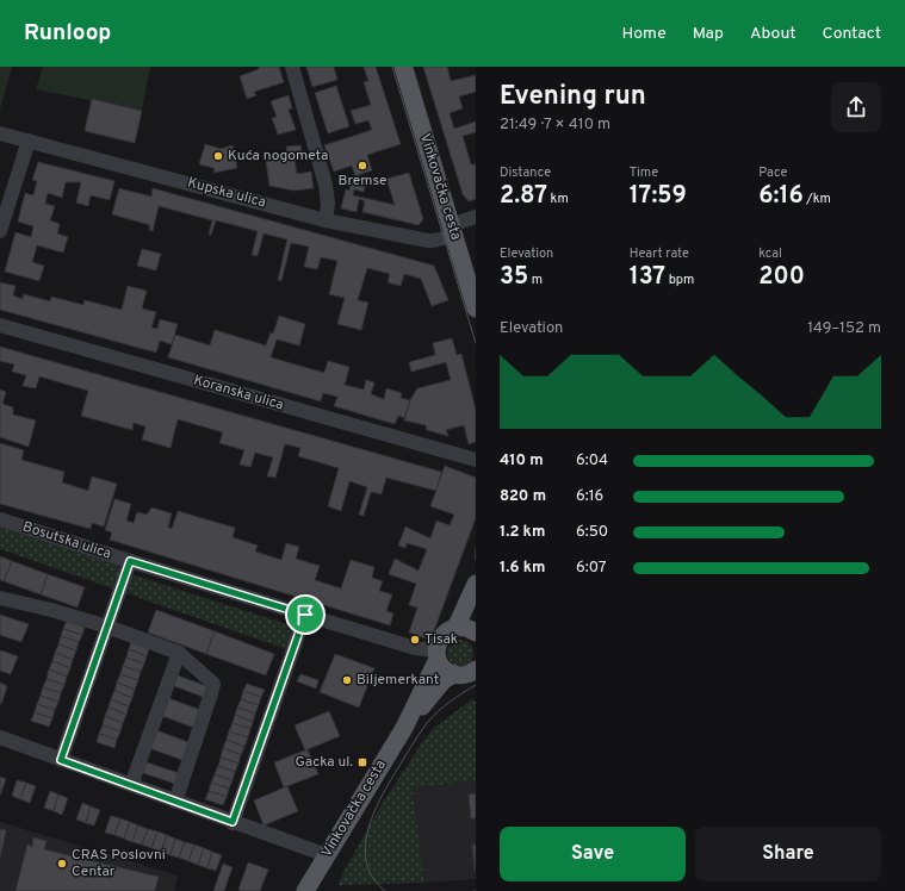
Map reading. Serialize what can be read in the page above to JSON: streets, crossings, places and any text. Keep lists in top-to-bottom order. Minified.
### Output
{"streets":{"main road":["Vinkovačka cesta"],"street":["Kupska ulica","Koranska ulica","Bosutska ulica"]},"crossings":[["Vinkovačka cesta","Kupska ulica"],["Vinkovačka cesta","Bosutska ulica"]],"places":{"other":["Kuća nogometa","Bremse","Tisak","Biljemerkant","CRAS Poslovni Centar"],"transit":["Gacka ul."]},"page":{"header":"Runloop","nav":["Home","Map","About","Contact"],"heading":["Evening run","21:49 · 7 × 410 m"],"stats":[["Distance","2.87 km"],["Time","17:59"],["Pace","6:16 /km"],["Elevation","35 m"],["Heart rate","137 bpm"],["kcal","200"]],"chart":["Elevation","149–152 m"],"list":[{"name":"410 m","note":"6:04"},{"name":"820 m","note":"6:16"},{"name":"1.2 km","note":"6:50"},{"name":"1.6 km","note":"6:07"}],"buttons":["Save","Share"]}}
